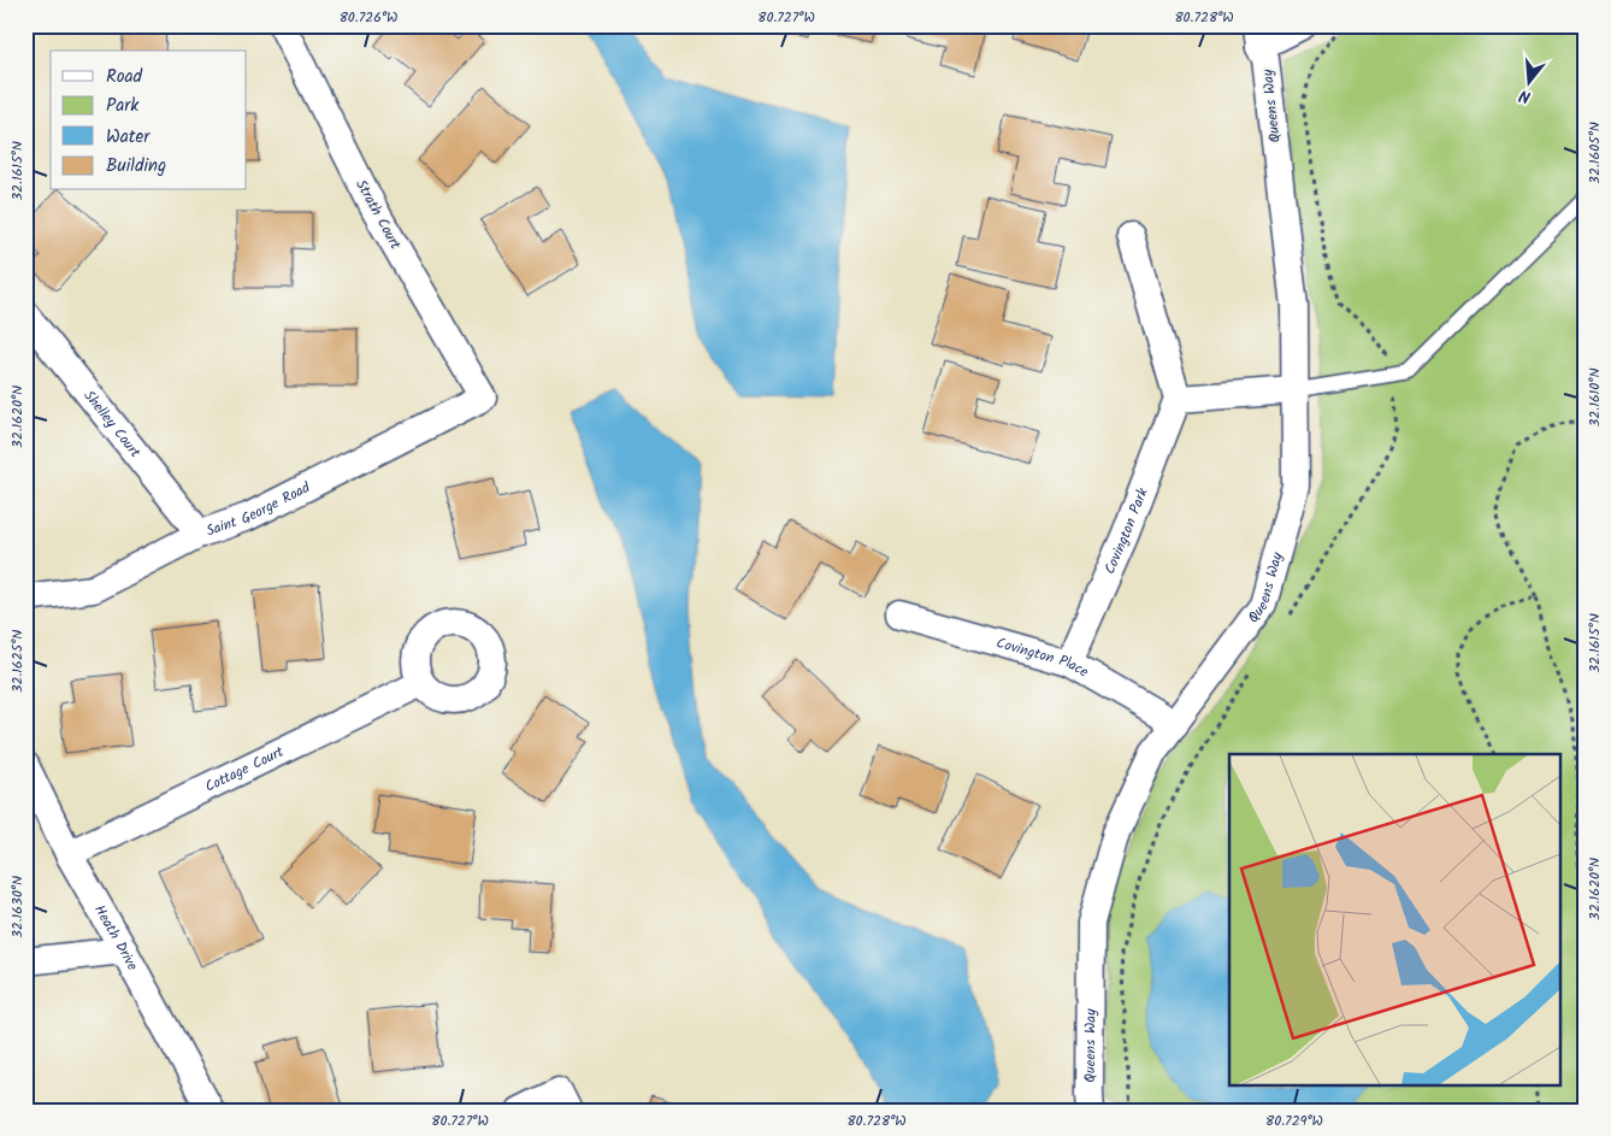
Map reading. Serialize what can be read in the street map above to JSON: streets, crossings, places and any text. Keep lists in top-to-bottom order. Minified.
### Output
{"streets":{"street":["Queens Way","Strath Court","Shelley Court","Saint George Road","Covington Park","Covington Place","Cottage Court","Heath Drive"]},"crossings":[["Queens Way","Covington Place"],["Strath Court","Saint George Road"],["Shelley Court","Saint George Road"],["Covington Park","Covington Place"],["Cottage Court","Heath Drive"]],"legend":["Road","Park","Water","Building"],"north":"bottom","coordinates":["80.726°W","80.727°W","80.728°W","32.1605°N","32.1615°N","32.1610°N","32.1620°N","32.1625°N","32.1630°N","80.729°W"]}
